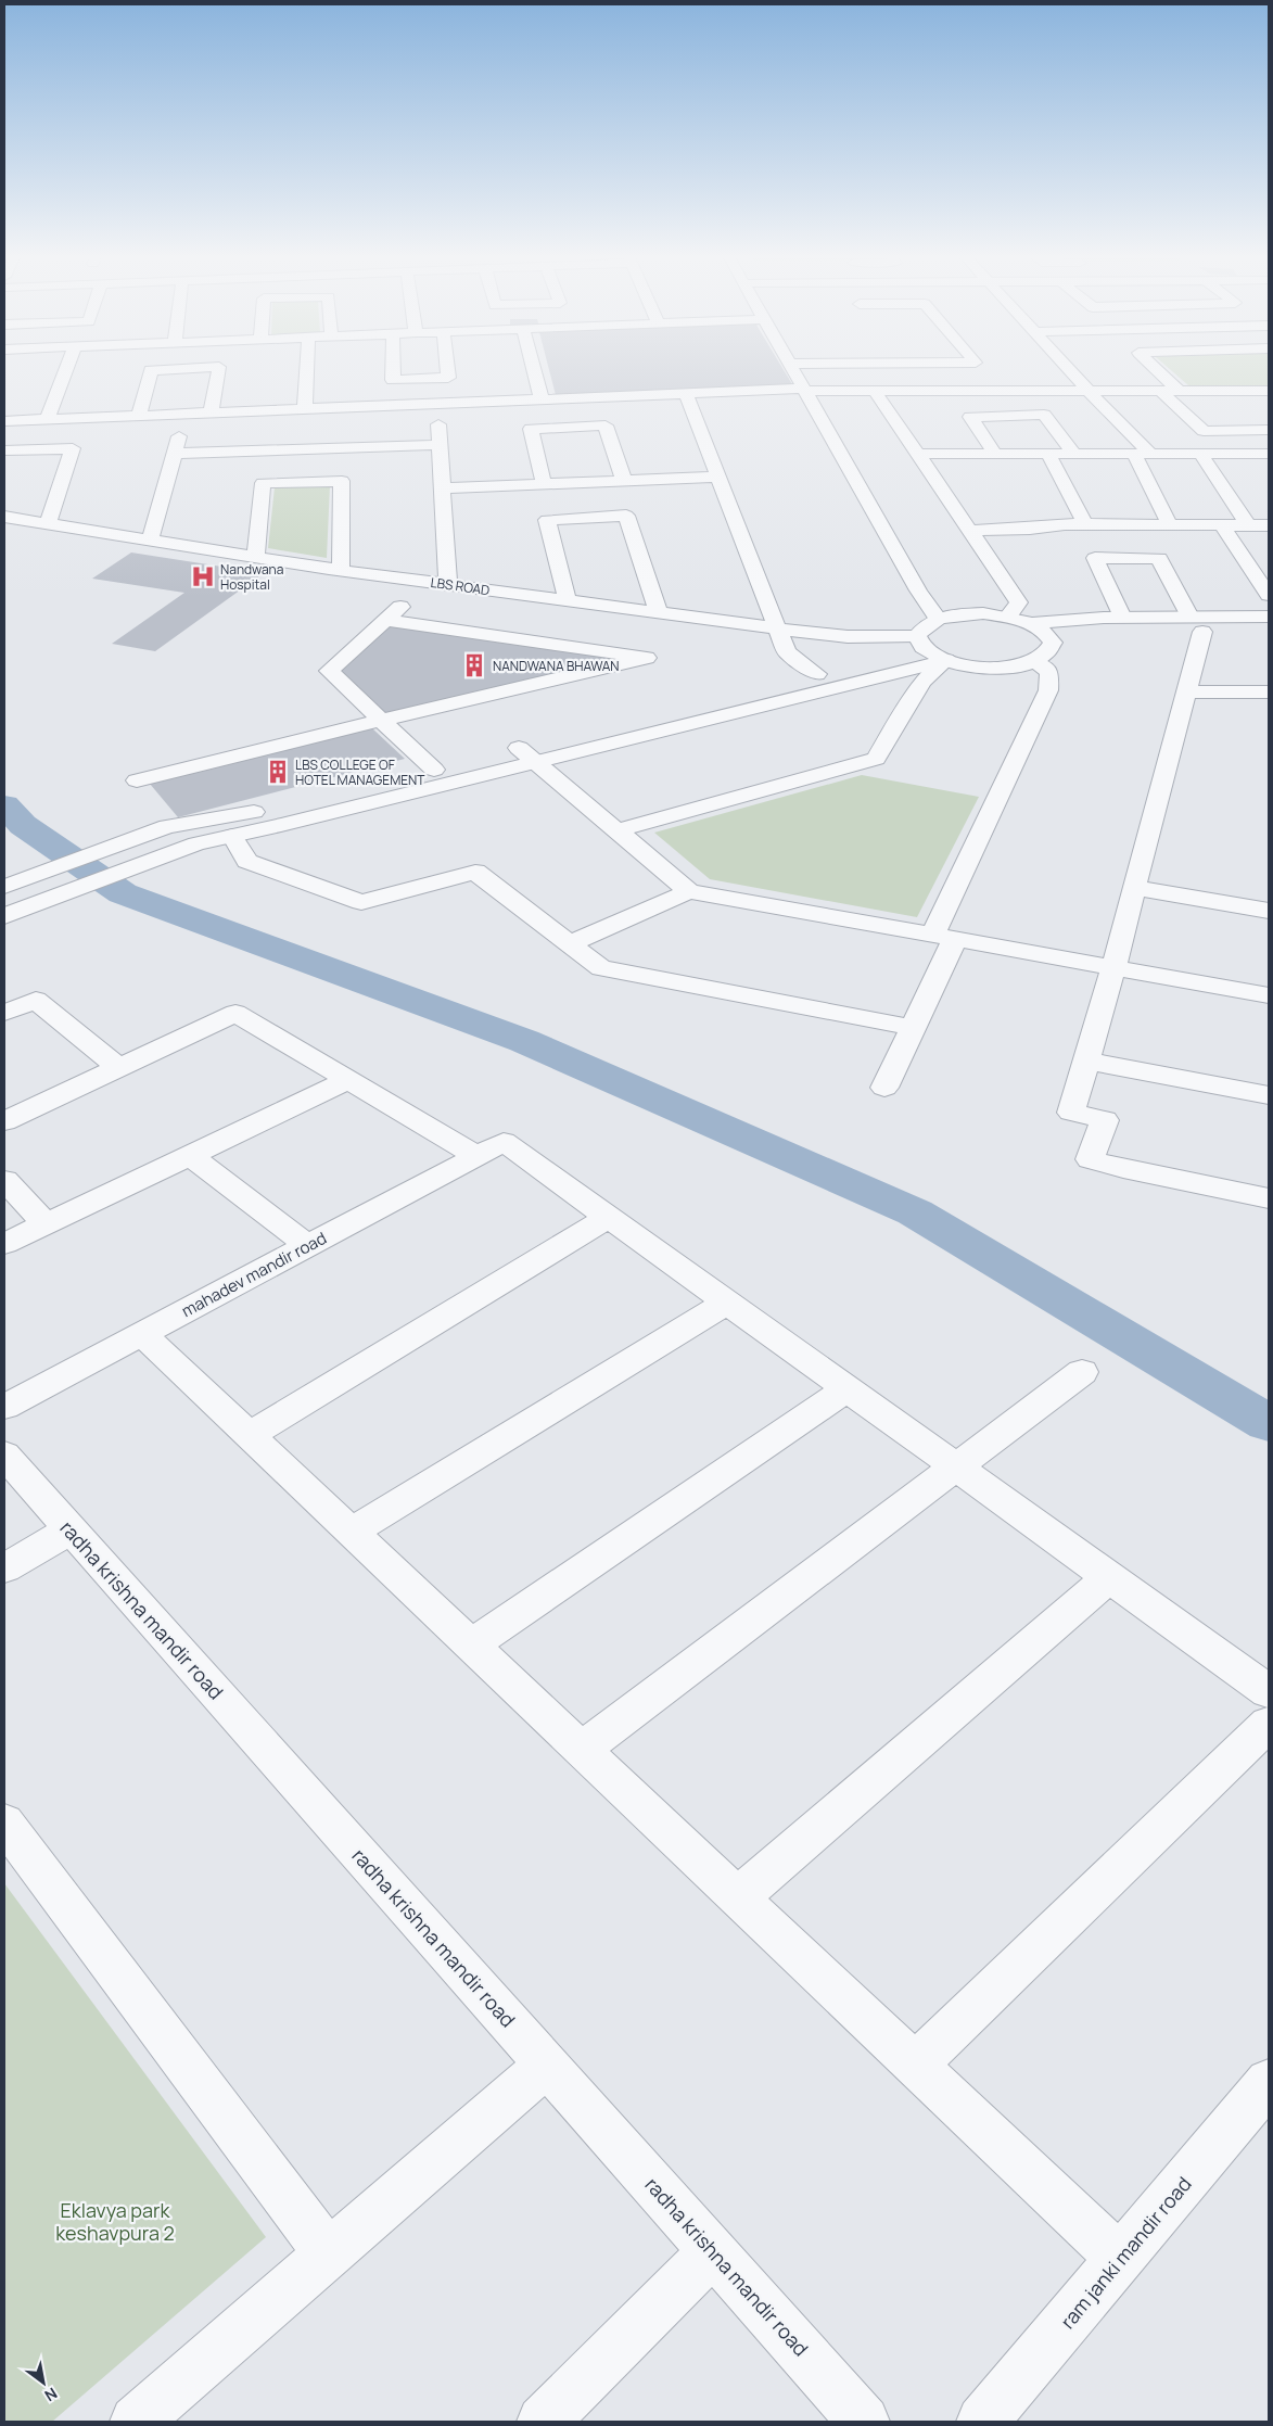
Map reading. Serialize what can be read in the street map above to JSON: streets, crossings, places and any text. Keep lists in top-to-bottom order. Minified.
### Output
{"streets":{"street":["LBS ROAD","mahadev mandir road","radha krishna mandir road","ram janki mandir road"]},"parks":["Eklavya park keshavpura 2"],"places":{"hospital":["Nandwana Hospital"],"building":["NANDWANA BHAWAN","LBS COLLEGE OF HOTEL MANAGEMENT"]},"north":"bottom right"}
